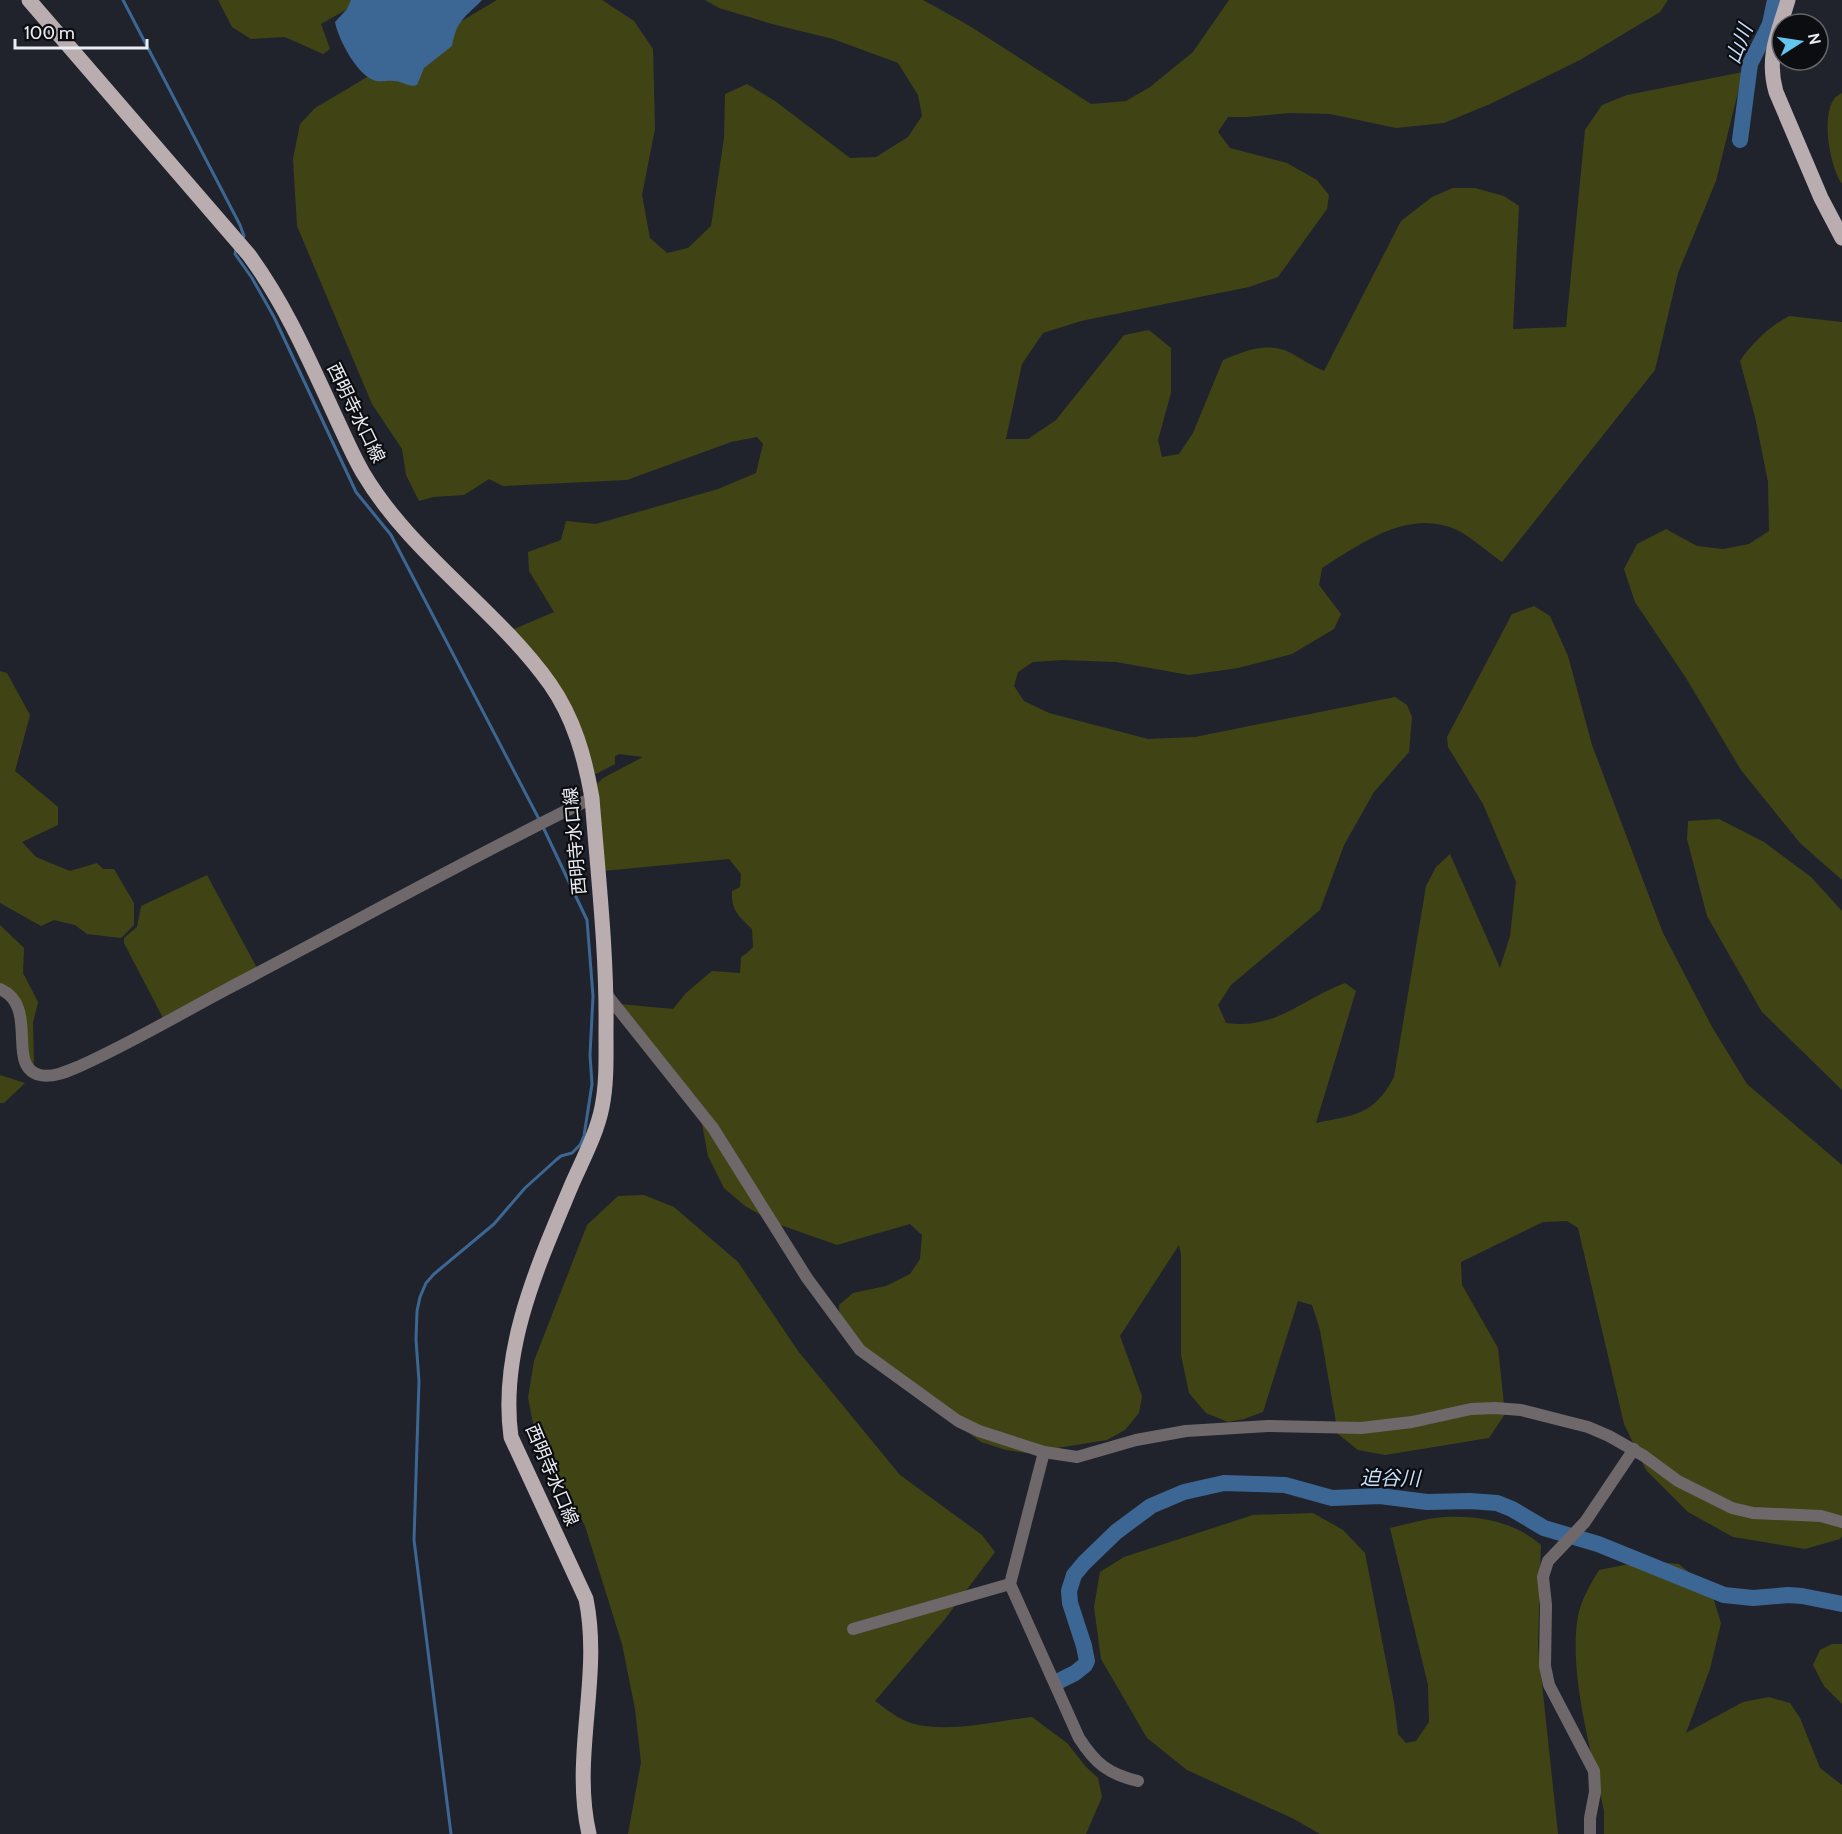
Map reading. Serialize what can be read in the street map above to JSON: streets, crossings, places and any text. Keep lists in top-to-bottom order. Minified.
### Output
{"streets":{"main road":["西明寺水口線"]},"water":["山川","迫谷川"],"scale_bar":"100 m","north":"right"}
